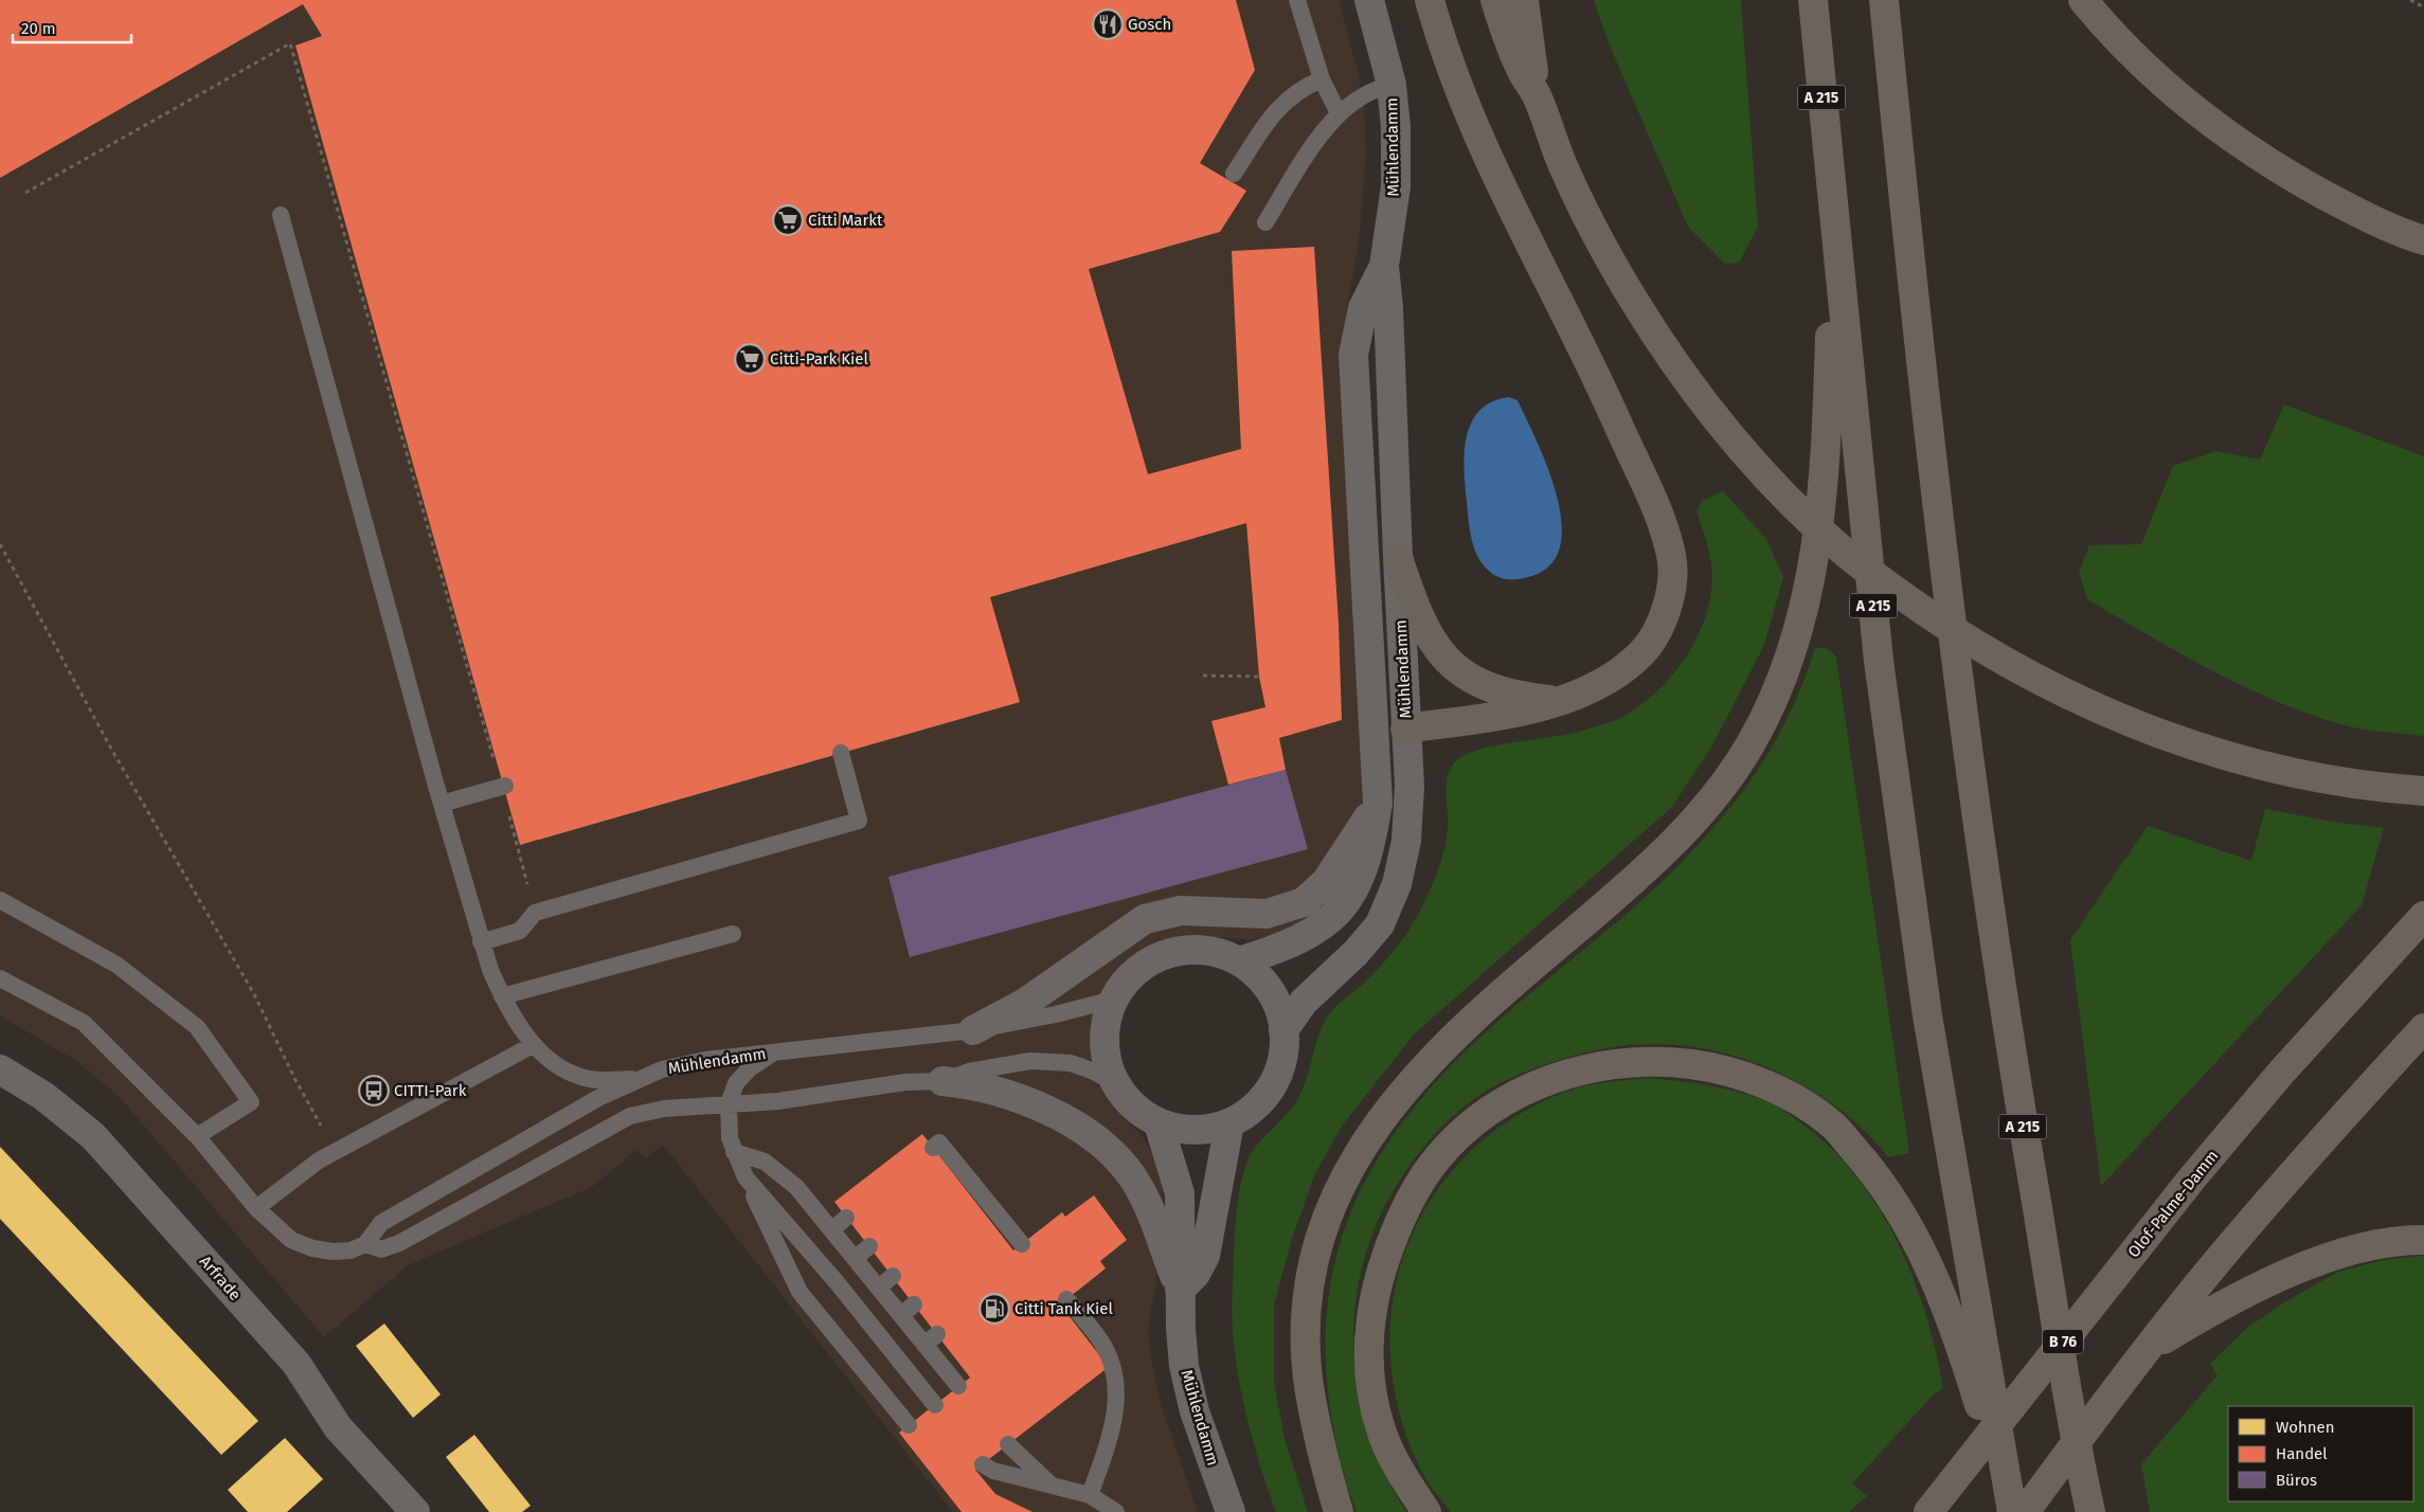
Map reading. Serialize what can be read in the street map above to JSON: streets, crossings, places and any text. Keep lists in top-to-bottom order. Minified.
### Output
{"streets":{"highway":["A 215","Olof-Palme-Damm","B 76"],"street":["Mühlendamm","Arfrade"]},"places":{"restaurant":["Gosch"],"supermarket":["Citti Markt","Citti-Park Kiel"],"bus stop":["CITTI-Park"],"fuel station":["Citti Tank Kiel"]},"legend":["Wohnen","Handel","Büros"],"scale_bar":"20 m"}
